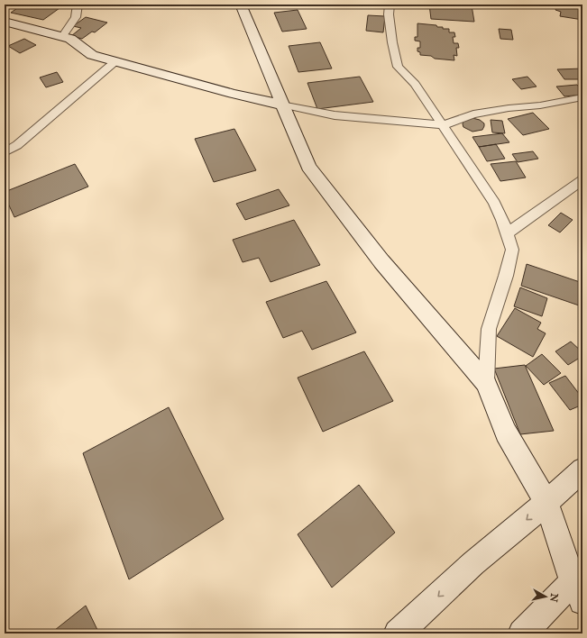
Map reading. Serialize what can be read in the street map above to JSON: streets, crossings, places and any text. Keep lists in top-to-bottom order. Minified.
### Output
{"north":"right"}
